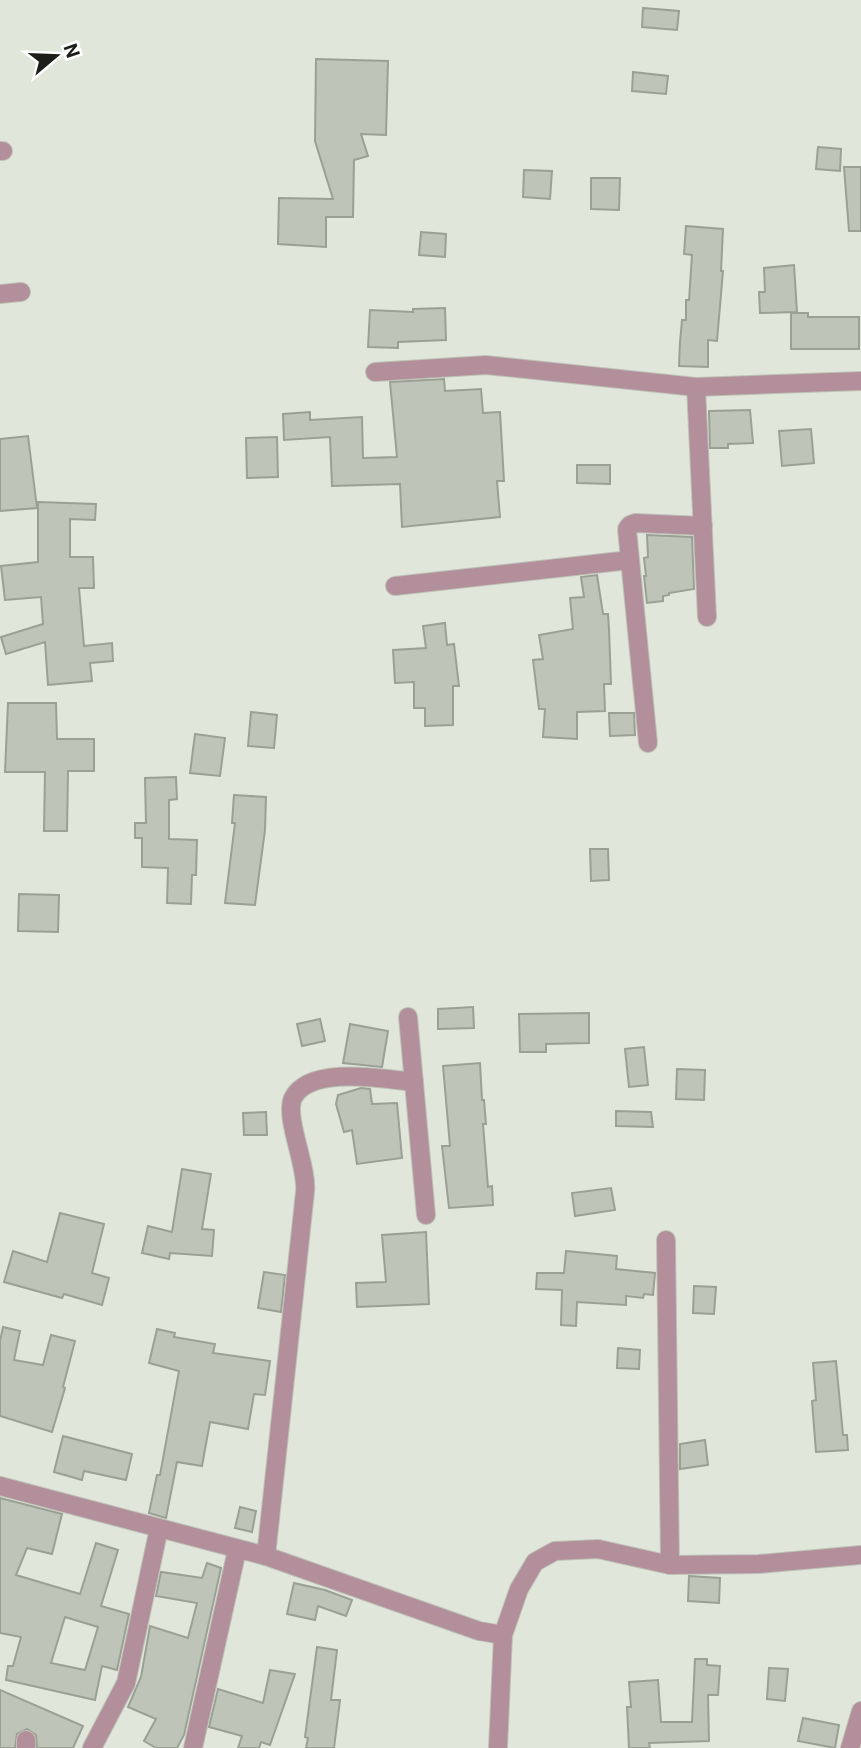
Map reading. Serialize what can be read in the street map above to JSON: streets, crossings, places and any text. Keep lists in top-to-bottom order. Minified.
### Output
{"north":"right"}
